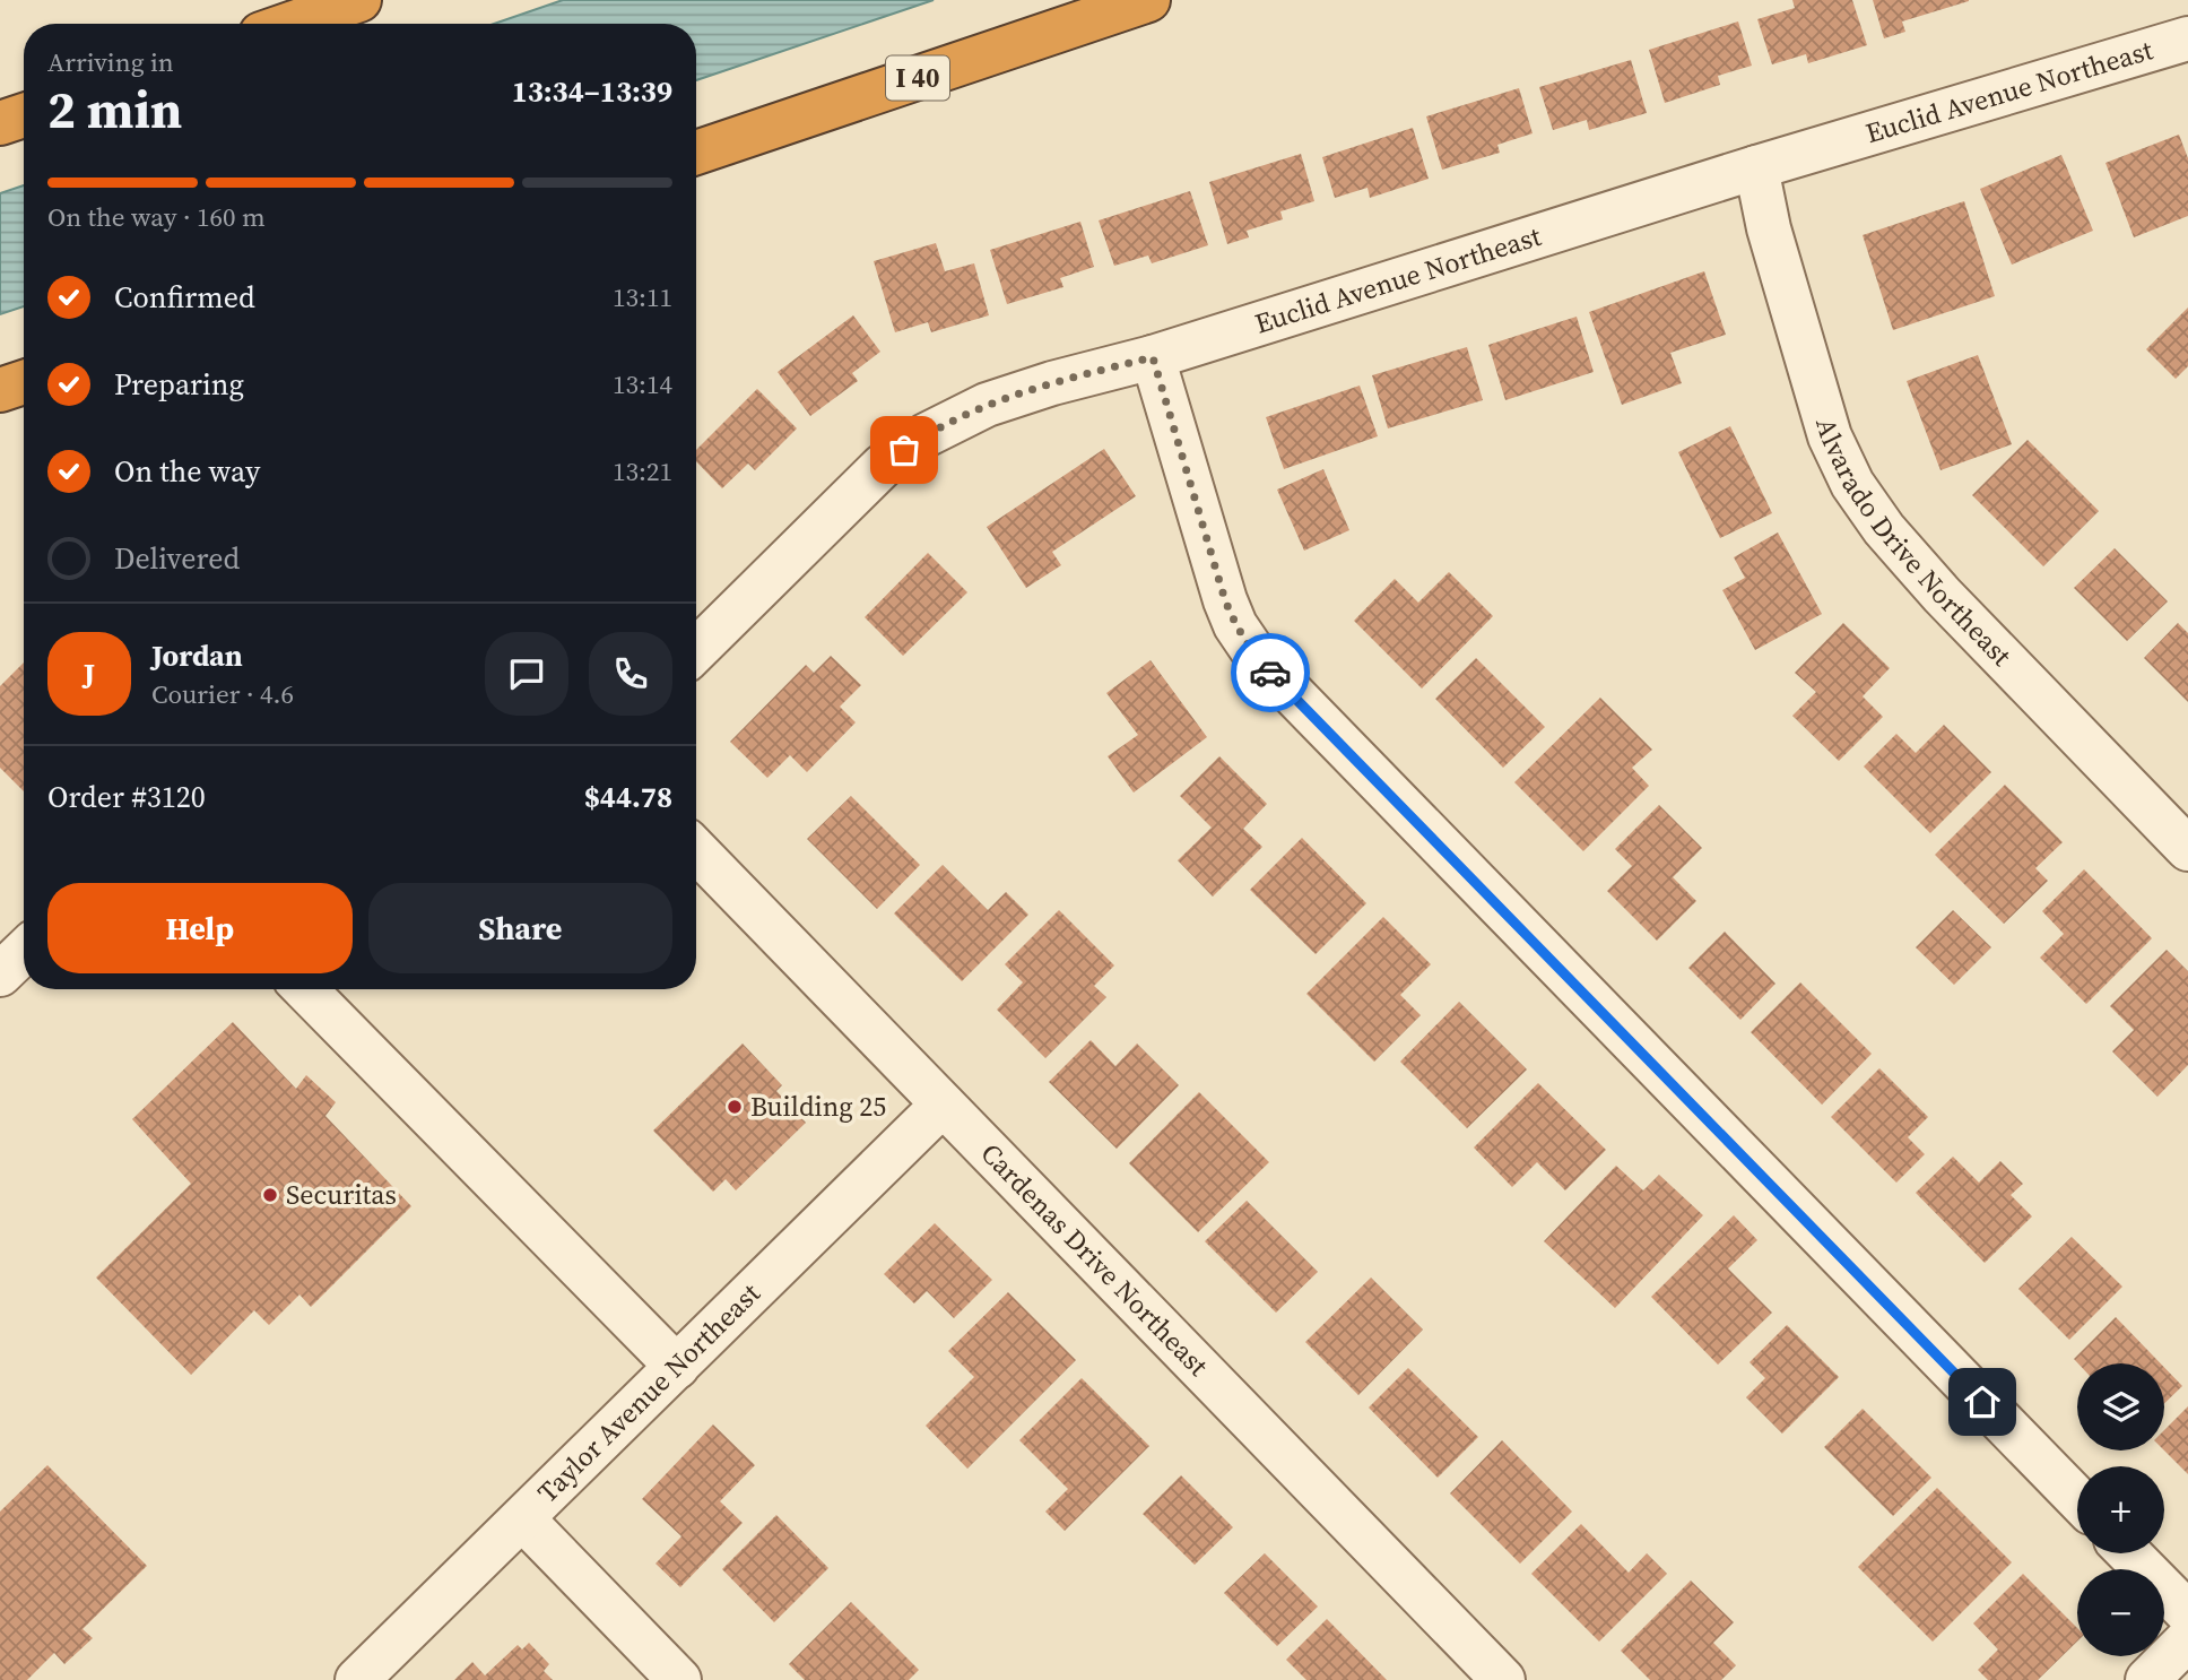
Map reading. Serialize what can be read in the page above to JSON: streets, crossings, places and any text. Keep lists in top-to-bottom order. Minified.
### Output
{"streets":{"highway":["I 40"],"street":["Euclid Avenue Northeast","Alvarado Drive Northeast","Cardenas Drive Northeast","Taylor Avenue Northeast"]},"crossings":[["Euclid Avenue Northeast","Alvarado Drive Northeast"],["Cardenas Drive Northeast","Taylor Avenue Northeast"]],"places":["Building 25","Securitas"],"page":{"heading":["2 min","Arriving in","13:34–13:39"],"panel":["Jordan","Courier · 4.6","Order #3120","$44.78"],"bar":"On the way · 160 m","list":[["Confirmed","13:11"],["Preparing","13:14"],["On the way","13:21"],"Delivered"],"round":"J","buttons":["Help","Share"],"map_buttons":["+","−"]}}
